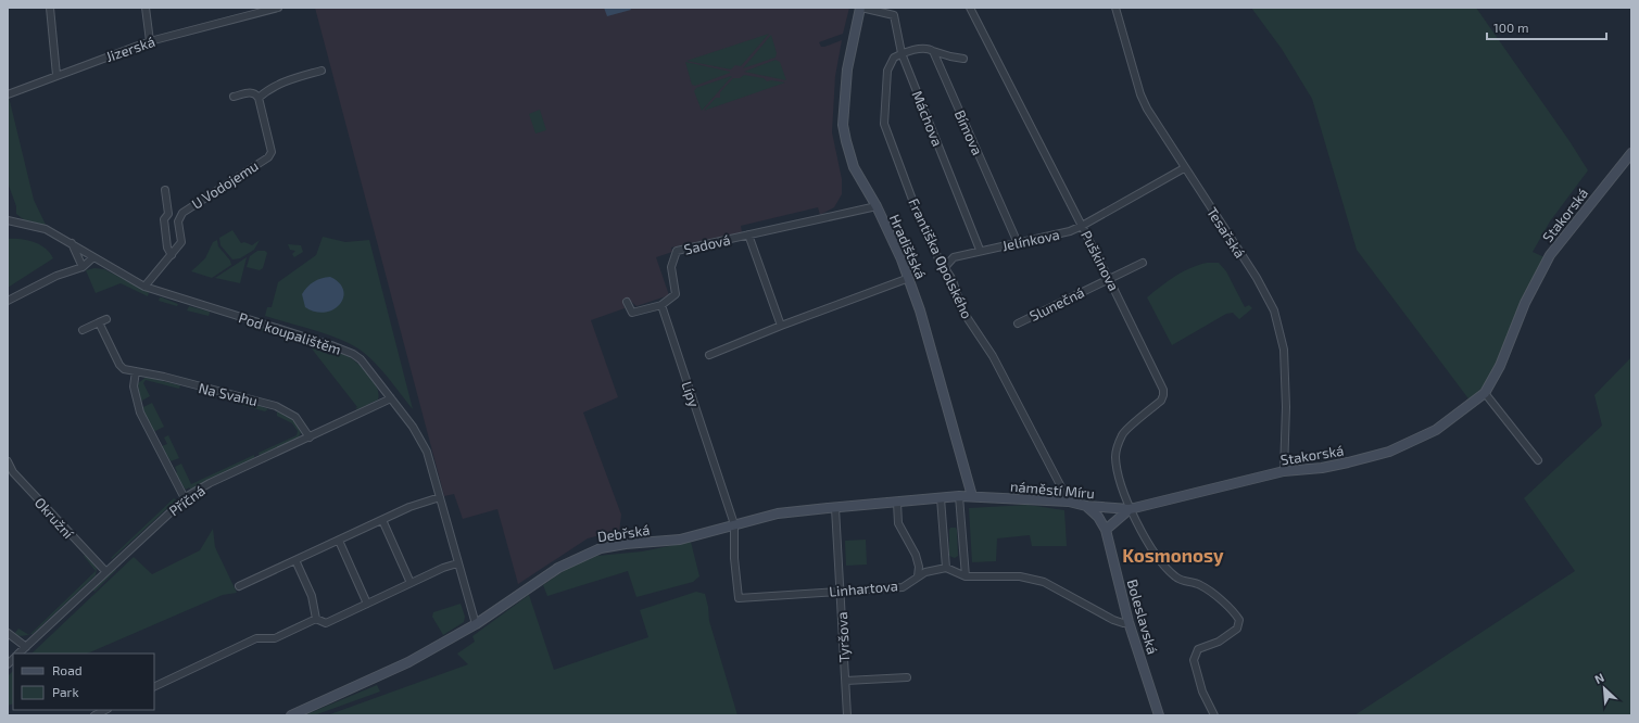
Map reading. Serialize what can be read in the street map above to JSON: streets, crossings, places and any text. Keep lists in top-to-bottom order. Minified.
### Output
{"streets":{"main road":["Stakorská","Hradišťská","náměstí Míru","Debřská","Boleslavská"],"street":["Jizerská","Máchova","Bímova","U Vodojemu","Tesařská","Jelínkova","Sadová","Františka Opolského","Puškinova","Slunečná","Pod koupalištěm","Na Svahu","Lípy","Příčná","Okružní","Linhartova","Tyršova"]},"crossings":[["Máchova","Jelínkova"],["Máchova","Hradišťská"],["Máchova","Františka Opolského"],["Bímova","Jelínkova"],["U Vodojemu","Pod koupalištěm"],["Stakorská","Tesařská"],["Stakorská","Puškinova"],["Stakorská","náměstí Míru"],["Tesařská","Jelínkova"],["Jelínkova","Františka Opolského"],["Jelínkova","Puškinova"],["Sadová","Hradišťská"],["Sadová","Lípy"],["Hradišťská","náměstí Míru"],["Hradišťská","Debřská"],["Františka Opolského","náměstí Míru"],["Puškinova","Slunečná"],["Puškinova","náměstí Míru"],["Pod koupalištěm","Příčná"],["Pod koupalištěm","Debřská"],["Na Svahu","Příčná"],["Lípy","Debřská"],["Lípy","Linhartova"],["náměstí Míru","Debřská"],["náměstí Míru","Boleslavská"],["Příčná","Okružní"],["Debřská","Tyršova"],["Linhartova","Tyršova"]],"districts":["Kosmonosy"],"legend":["Road","Park"],"scale_bar":"100 m","north":"top left"}
